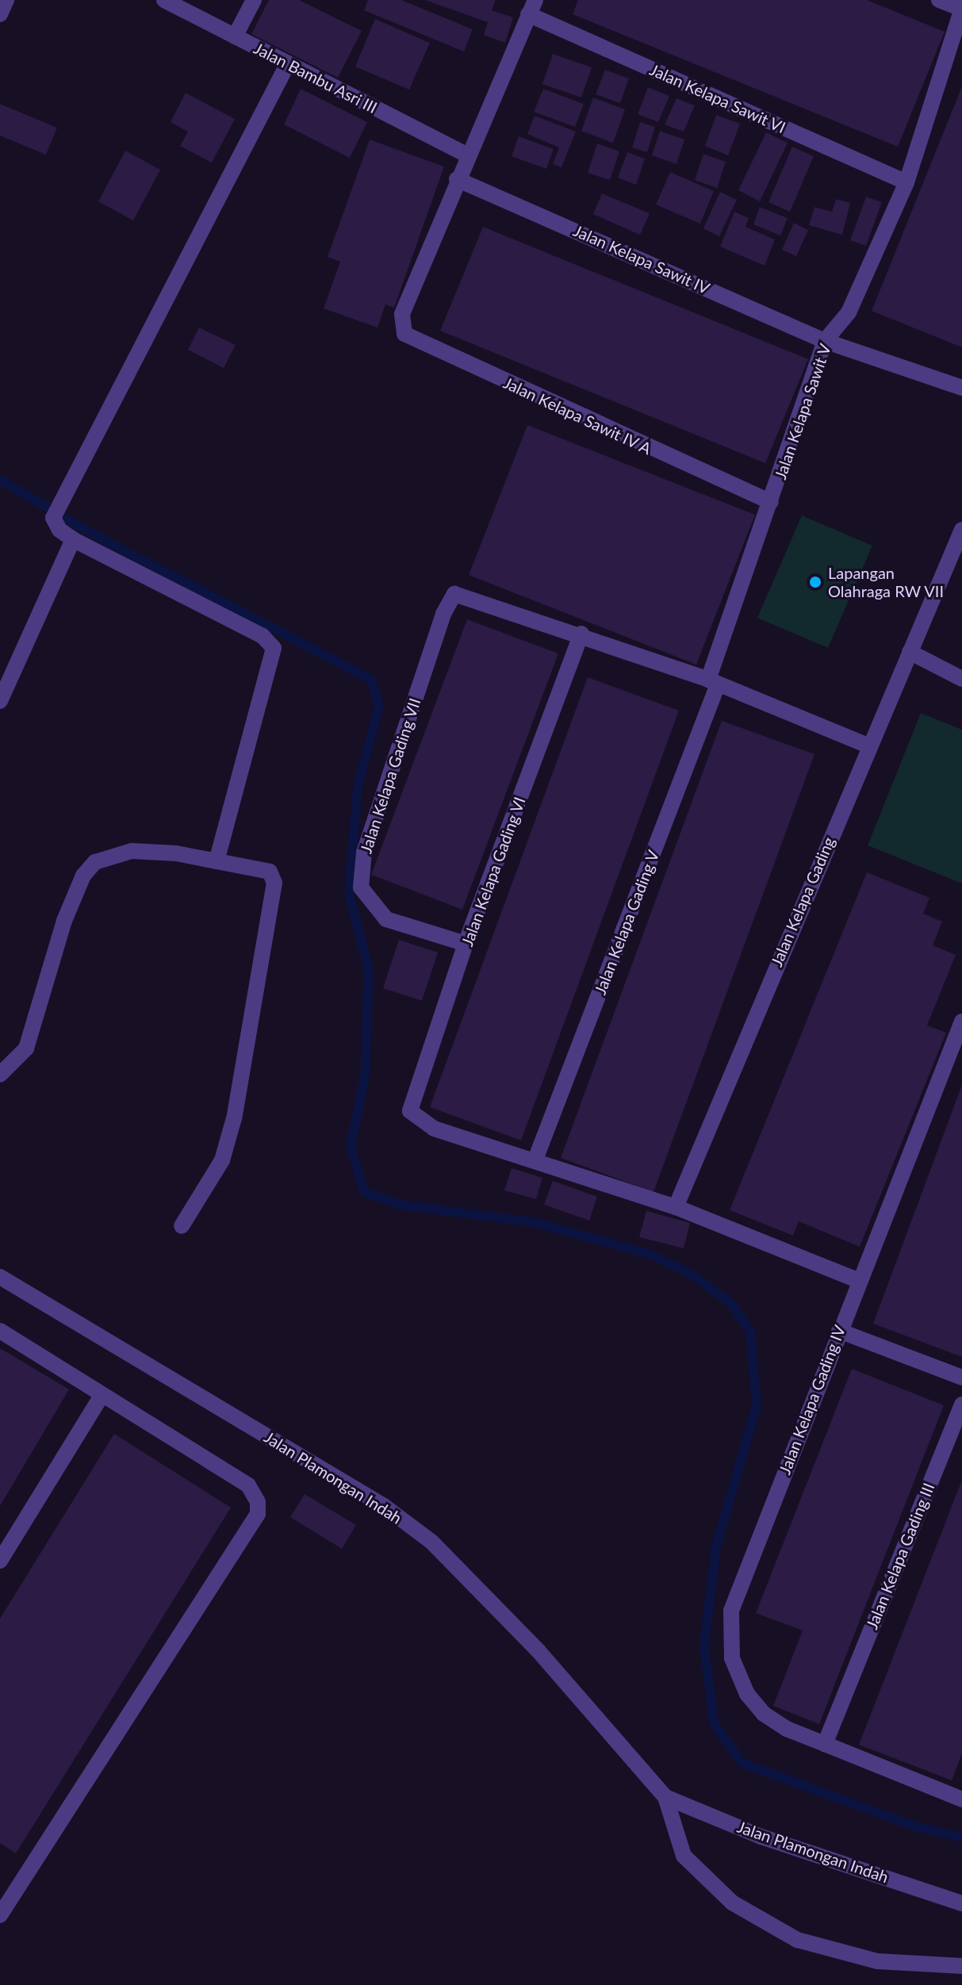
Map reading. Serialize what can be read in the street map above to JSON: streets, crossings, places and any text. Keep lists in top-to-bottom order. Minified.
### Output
{"streets":{"street":["Jalan Bambu Asri III","Jalan Kelapa Sawit VI","Jalan Kelapa Sawit IV","Jalan Kelapa Sawit V","Jalan Kelapa Sawit IV A","Jalan Kelapa Gading VII","Jalan Kelapa Gading VI","Jalan Kelapa Gading","Jalan Kelapa Gading V","Jalan Kelapa Gading IV","Jalan Plamongan Indah","Jalan Kelapa Gading III"]},"crossings":[["Jalan Kelapa Sawit VI","Jalan Kelapa Sawit V"],["Jalan Kelapa Sawit IV","Jalan Kelapa Sawit V"],["Jalan Kelapa Sawit IV","Jalan Kelapa Sawit IV A"],["Jalan Kelapa Sawit V","Jalan Kelapa Sawit IV A"],["Jalan Kelapa Sawit V","Jalan Kelapa Gading V"],["Jalan Kelapa Gading VII","Jalan Kelapa Gading VI"],["Jalan Kelapa Gading VI","Jalan Kelapa Gading V"],["Jalan Kelapa Gading IV","Jalan Kelapa Gading III"]],"places":["Lapangan Olahraga RW VII"]}
